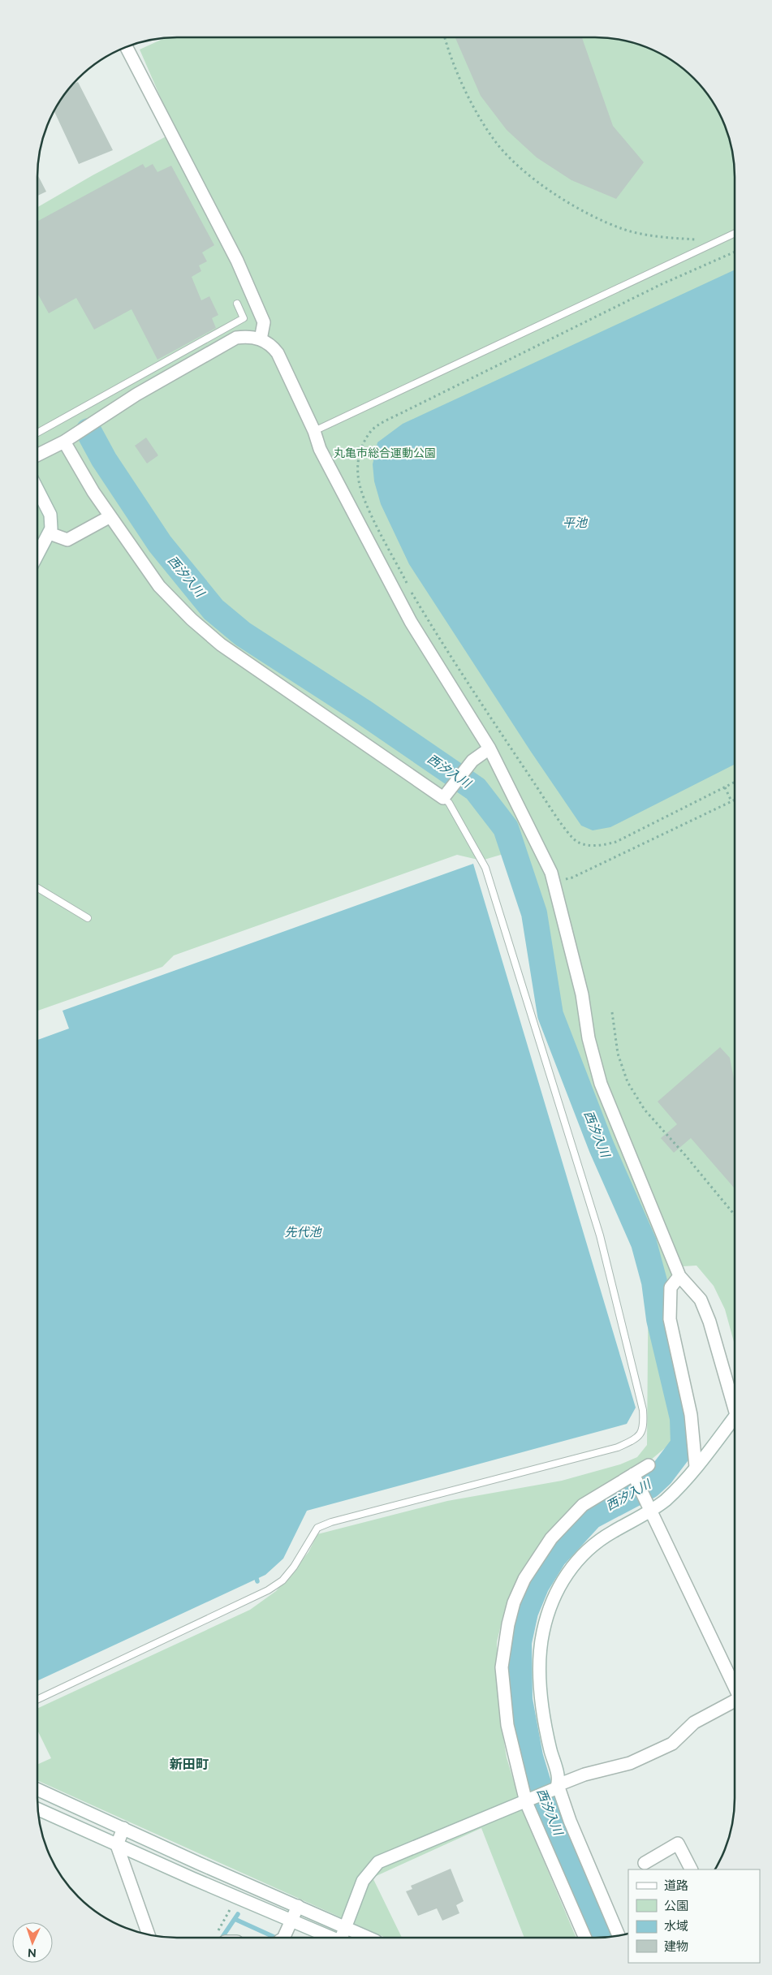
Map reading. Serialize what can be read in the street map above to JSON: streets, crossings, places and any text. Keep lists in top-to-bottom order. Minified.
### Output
{"districts":["新田町"],"water":["平池","西汐入川","先代池"],"parks":["丸亀市総合運動公園"],"legend":["道路","公園","水域","建物"],"north":"bottom"}
